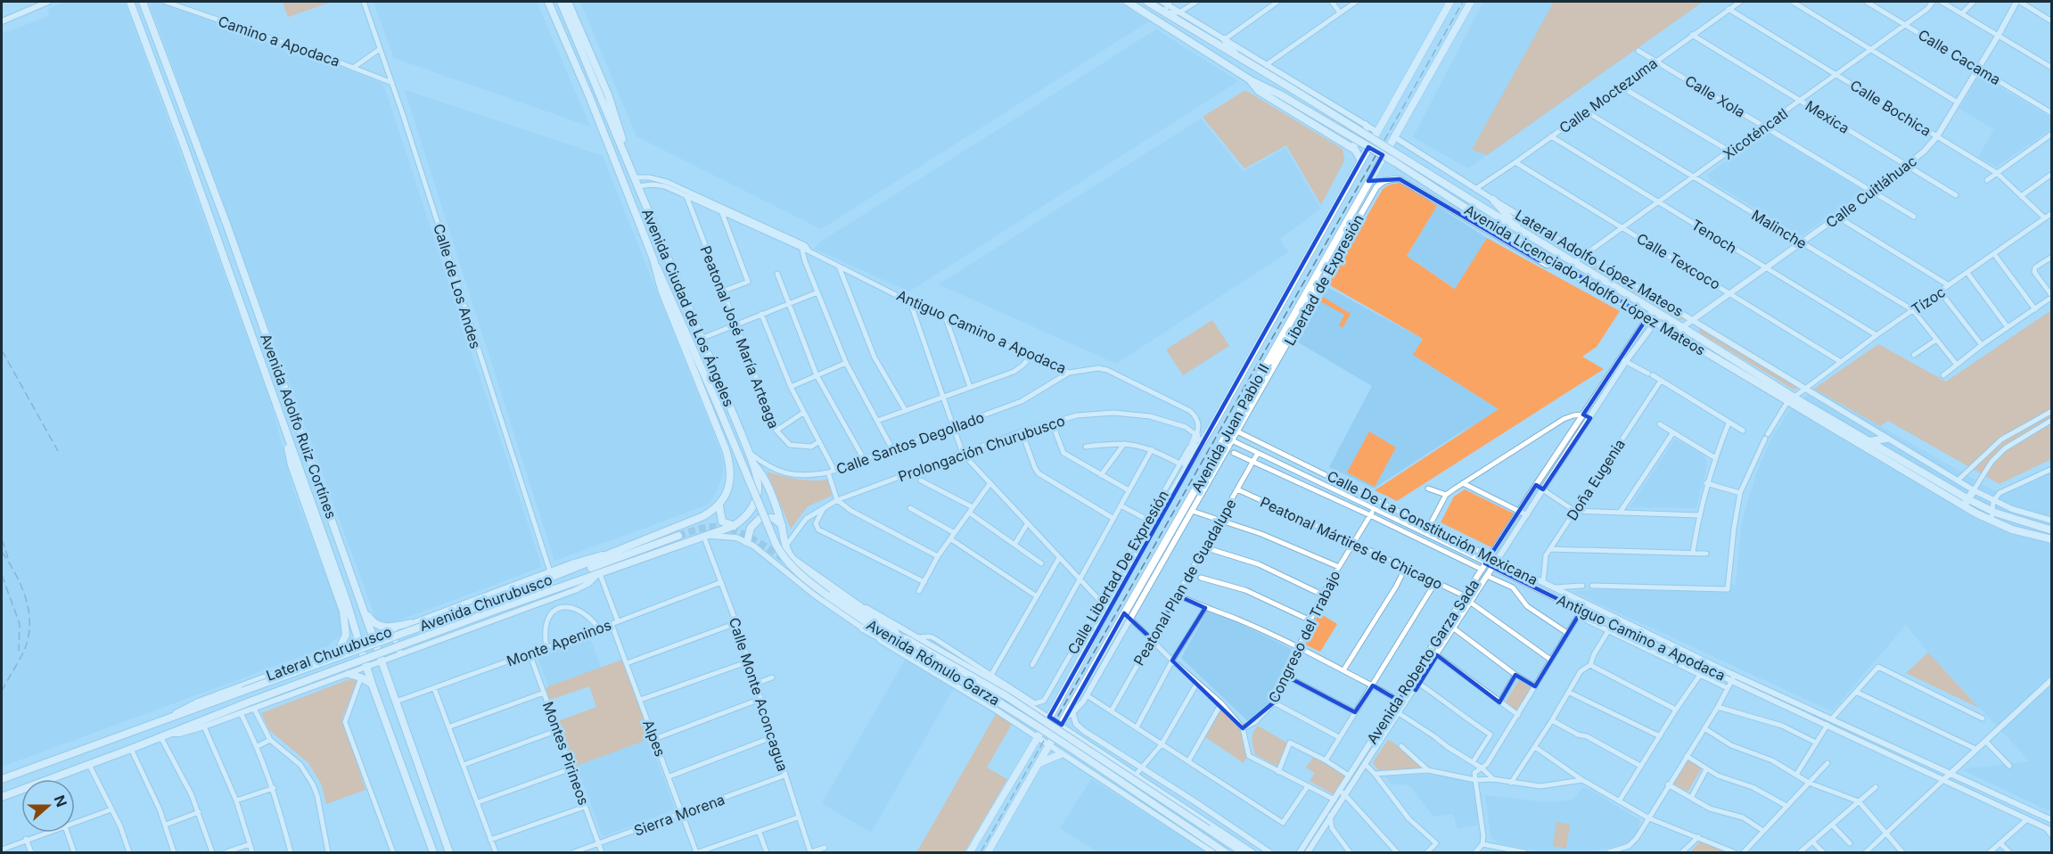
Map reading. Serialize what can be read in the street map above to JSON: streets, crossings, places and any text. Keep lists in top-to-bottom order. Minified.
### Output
{"streets":{"main road":["Avenida Licenciado Adolfo López Mateos","Avenida Ciudad de Los Ángeles","Avenida Adolfo Ruiz Cortínes","Avenida Juan Pablo II","Avenida Churubusco","Avenida Rómulo Garza"],"street":["Camino a Apodaca","Calle Cacama","Calle Moctezuma","Calle Xola","Calle Bochica","Mexica","Xicoténcatl","Calle Cuitláhuac","Malinche","Tenoch","Calle Texcoco","Lateral Adolfo López Mateos","Libertad de Expresión","Calle de Los Andes","Tízoc","Antiguo Camino a Apodaca","Peatonal José María Arteaga","Calle Santos Degollado","Prolongación Churubusco","Doña Eugenia","Calle De La Constitución Mexicana","Peatonal Mártires de Chicago","Calle Libertad De Expresión","Peatonal Plan de Guadalupe","Congreso del Trabajo","Monte Apeninos","Lateral Churubusco","Avenida Roberto Garza Sada","Calle Monte Aconcagua","Alpes","Montes Pirineos","Sierra Morena"]},"crossings":[["Camino a Apodaca","Calle de Los Andes"],["Calle Cacama","Xicoténcatl"],["Calle Cacama","Calle Cuitláhuac"],["Calle Moctezuma","Calle Xola"],["Calle Moctezuma","Calle Bochica"],["Calle Moctezuma","Mexica"],["Calle Moctezuma","Malinche"],["Calle Moctezuma","Tenoch"],["Calle Moctezuma","Calle Texcoco"],["Calle Moctezuma","Lateral Adolfo López Mateos"],["Calle Xola","Xicoténcatl"],["Calle Xola","Calle Cuitláhuac"],["Calle Bochica","Xicoténcatl"],["Calle Bochica","Calle Cuitláhuac"],["Calle Bochica","Tízoc"],["Mexica","Xicoténcatl"],["Mexica","Calle Cuitláhuac"],["Xicoténcatl","Malinche"],["Xicoténcatl","Tenoch"],["Xicoténcatl","Calle Texcoco"],["Xicoténcatl","Lateral Adolfo López Mateos"],["Xicoténcatl","Avenida Licenciado Adolfo López Mateos"],["Calle Cuitláhuac","Malinche"],["Calle Cuitláhuac","Tenoch"],["Calle Cuitláhuac","Calle Texcoco"],["Calle Cuitláhuac","Lateral Adolfo López Mateos"],["Calle Cuitláhuac","Avenida Licenciado Adolfo López Mateos"],["Malinche","Tízoc"],["Tenoch","Tízoc"],["Calle Texcoco","Tízoc"],["Lateral Adolfo López Mateos","Tízoc"],["Lateral Adolfo López Mateos","Avenida Juan Pablo II"],["Libertad de Expresión","Avenida Licenciado Adolfo López Mateos"],["Libertad de Expresión","Antiguo Camino a Apodaca"],["Libertad de Expresión","Avenida Juan Pablo II"],["Libertad de Expresión","Calle De La Constitución Mexicana"],["Avenida Licenciado Adolfo López Mateos","Tízoc"],["Avenida Licenciado Adolfo López Mateos","Avenida Roberto Garza Sada"],["Calle de Los Andes","Lateral Churubusco"],["Avenida Ciudad de Los Ángeles","Antiguo Camino a Apodaca"],["Avenida Ciudad de Los Ángeles","Calle Santos Degollado"],["Avenida Ciudad de Los Ángeles","Avenida Churubusco"],["Avenida Ciudad de Los Ángeles","Avenida Rómulo Garza"],["Antiguo Camino a Apodaca","Peatonal José María Arteaga"],["Antiguo Camino a Apodaca","Calle Santos Degollado"],["Antiguo Camino a Apodaca","Prolongación Churubusco"],["Antiguo Camino a Apodaca","Calle De La Constitución Mexicana"],["Antiguo Camino a Apodaca","Calle Libertad De Expresión"],["Antiguo Camino a Apodaca","Peatonal Plan de Guadalupe"],["Antiguo Camino a Apodaca","Congreso del Trabajo"],["Antiguo Camino a Apodaca","Avenida Roberto Garza Sada"],["Avenida Adolfo Ruiz Cortínes","Monte Apeninos"],["Avenida Adolfo Ruiz Cortínes","Lateral Churubusco"],["Avenida Juan Pablo II","Avenida Rómulo Garza"],["Prolongación Churubusco","Calle Libertad De Expresión"],["Prolongación Churubusco","Avenida Rómulo Garza"],["Doña Eugenia","Calle De La Constitución Mexicana"],["Calle De La Constitución Mexicana","Avenida Roberto Garza Sada"],["Peatonal Mártires de Chicago","Peatonal Plan de Guadalupe"],["Peatonal Mártires de Chicago","Congreso del Trabajo"],["Peatonal Mártires de Chicago","Avenida Roberto Garza Sada"],["Calle Libertad De Expresión","Avenida Rómulo Garza"],["Avenida Churubusco","Lateral Churubusco"],["Avenida Churubusco","Avenida Rómulo Garza"],["Avenida Churubusco","Calle Monte Aconcagua"],["Monte Apeninos","Calle Monte Aconcagua"],["Monte Apeninos","Alpes"],["Monte Apeninos","Montes Pirineos"],["Avenida Rómulo Garza","Calle Monte Aconcagua"],["Calle Monte Aconcagua","Sierra Morena"],["Alpes","Sierra Morena"],["Montes Pirineos","Sierra Morena"]],"north":"right"}
